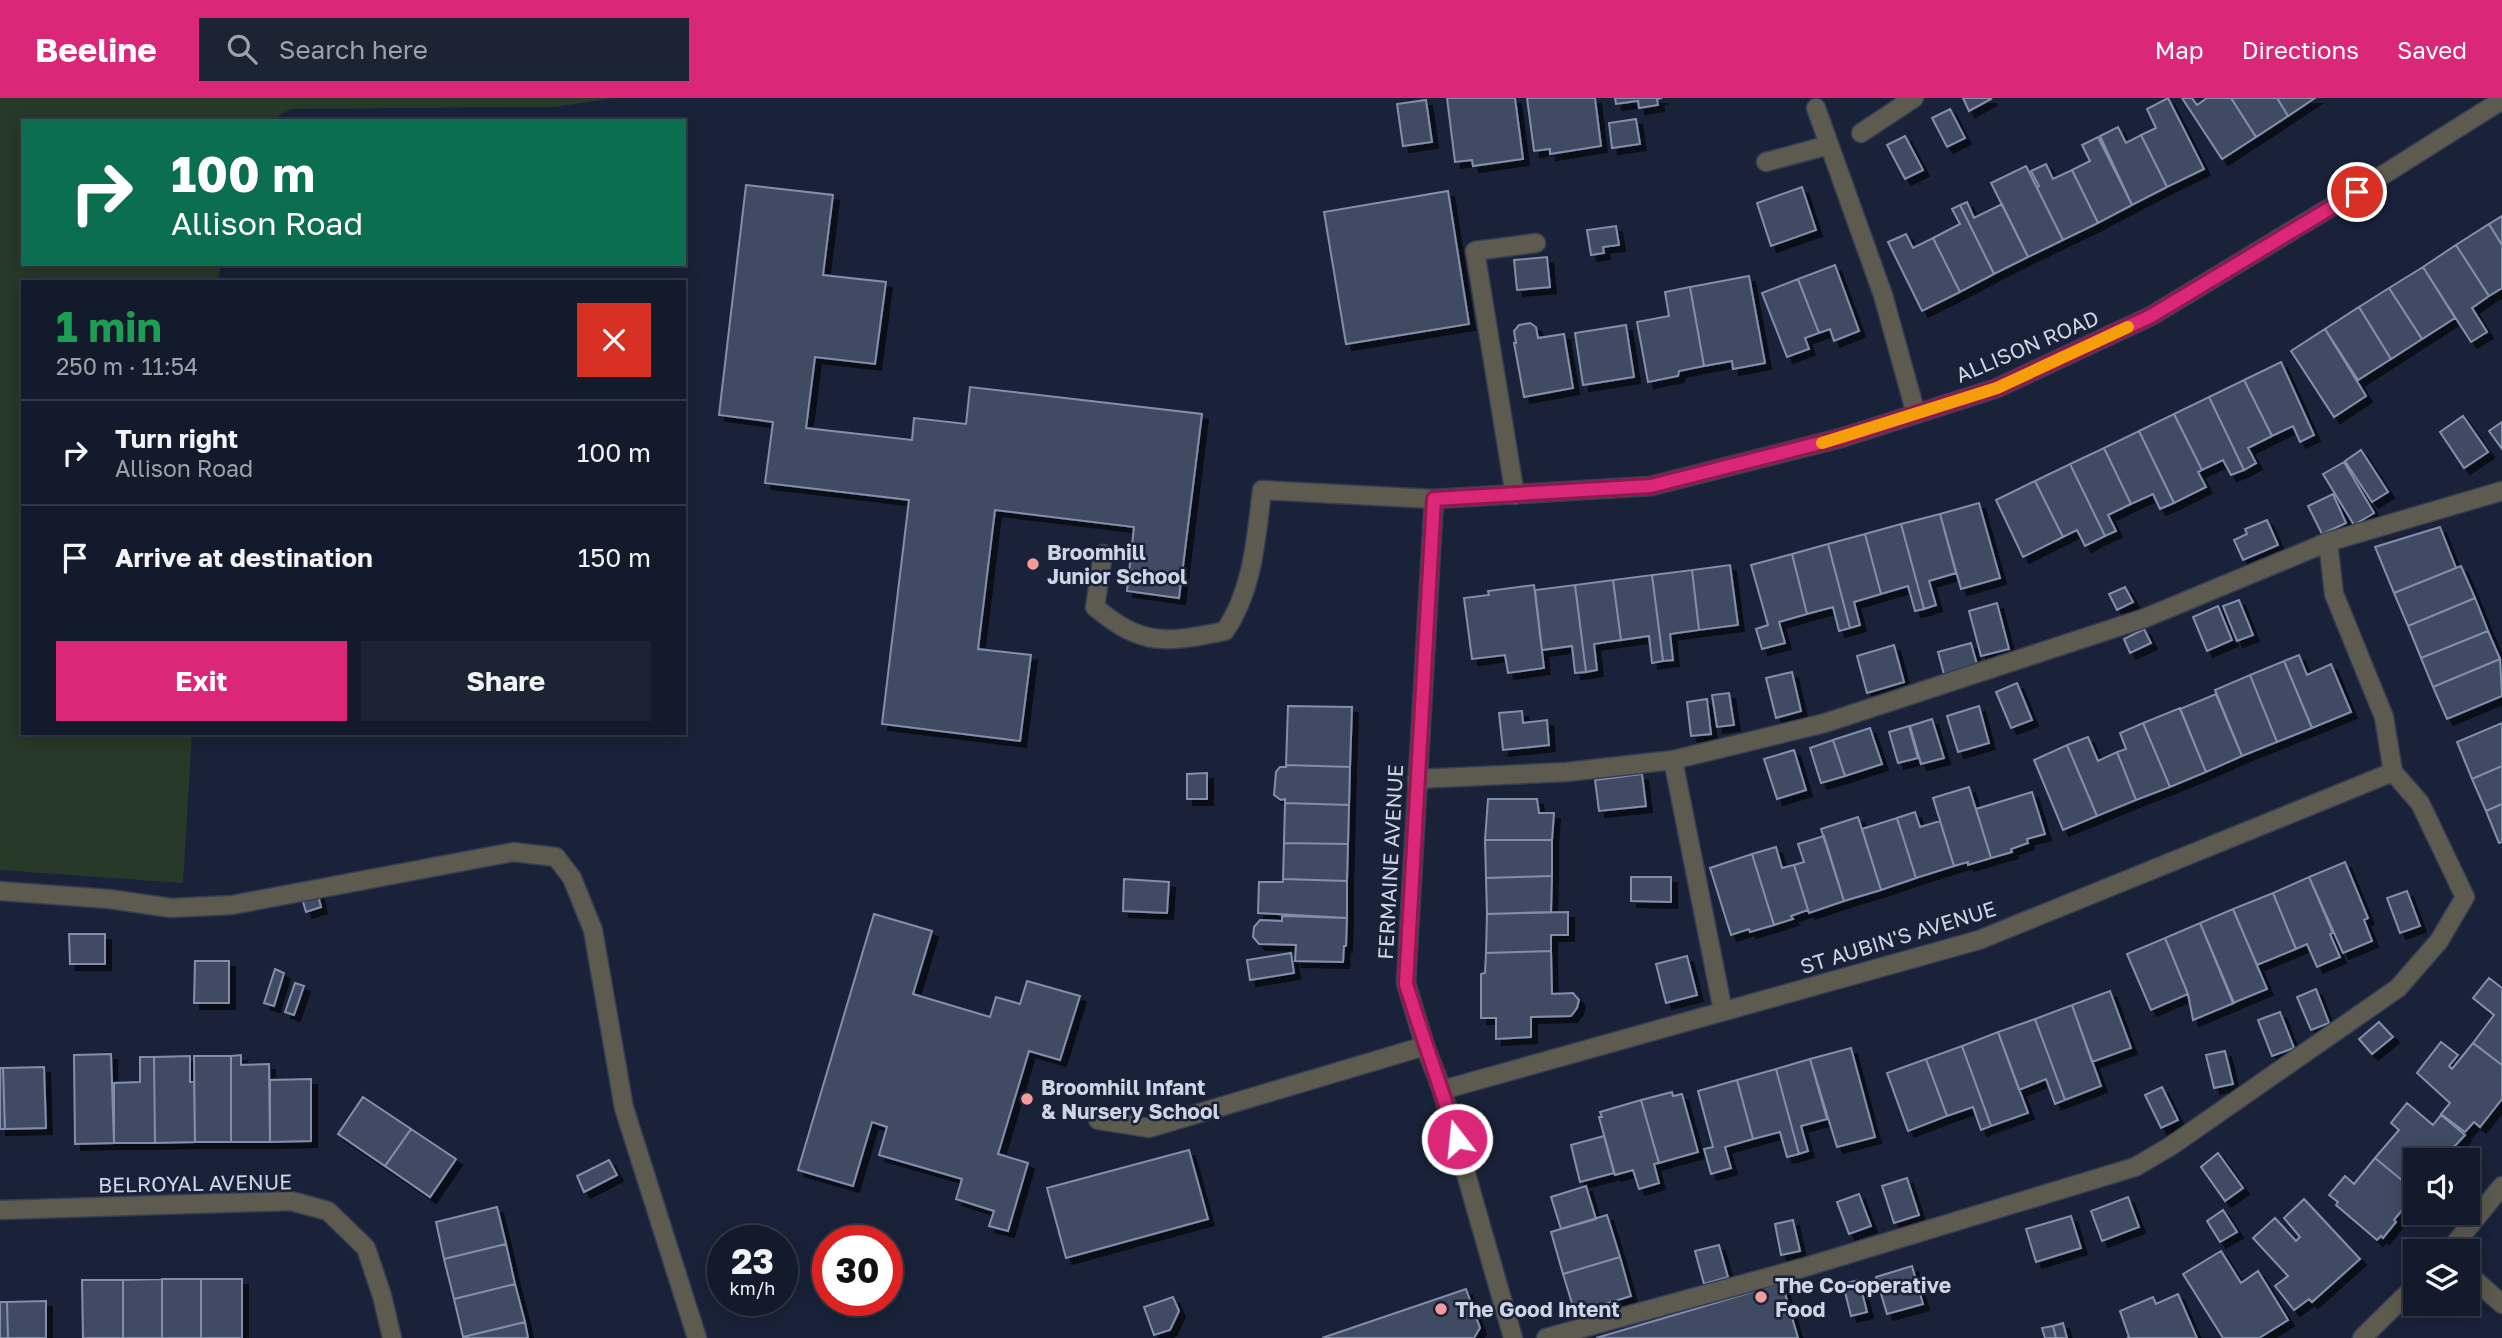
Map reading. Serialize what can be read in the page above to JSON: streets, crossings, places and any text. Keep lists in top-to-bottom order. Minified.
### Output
{"streets":{"street":["ALLISON ROAD","FERMAINE AVENUE","ST AUBIN'S AVENUE","BELROYAL AVENUE"]},"crossings":[["ALLISON ROAD","FERMAINE AVENUE"],["FERMAINE AVENUE","ST AUBIN'S AVENUE"]],"places":["Broomhill Junior School","Broomhill Infant & Nursery School","The Co-operative Food","The Good Intent"],"page":{"header":"Beeline","search":"Search here","nav":["Map","Directions","Saved"],"turn":["100 m","Allison Road"],"heading":["1 min","250 m · 11:54"],"list":[{"name":"Turn right","note":"Allison Road","value":"100 m"},{"name":"Arrive at destination","value":"150 m"}],"buttons":["Exit","Share"],"speed":"23 km/h","limit":"30"}}
